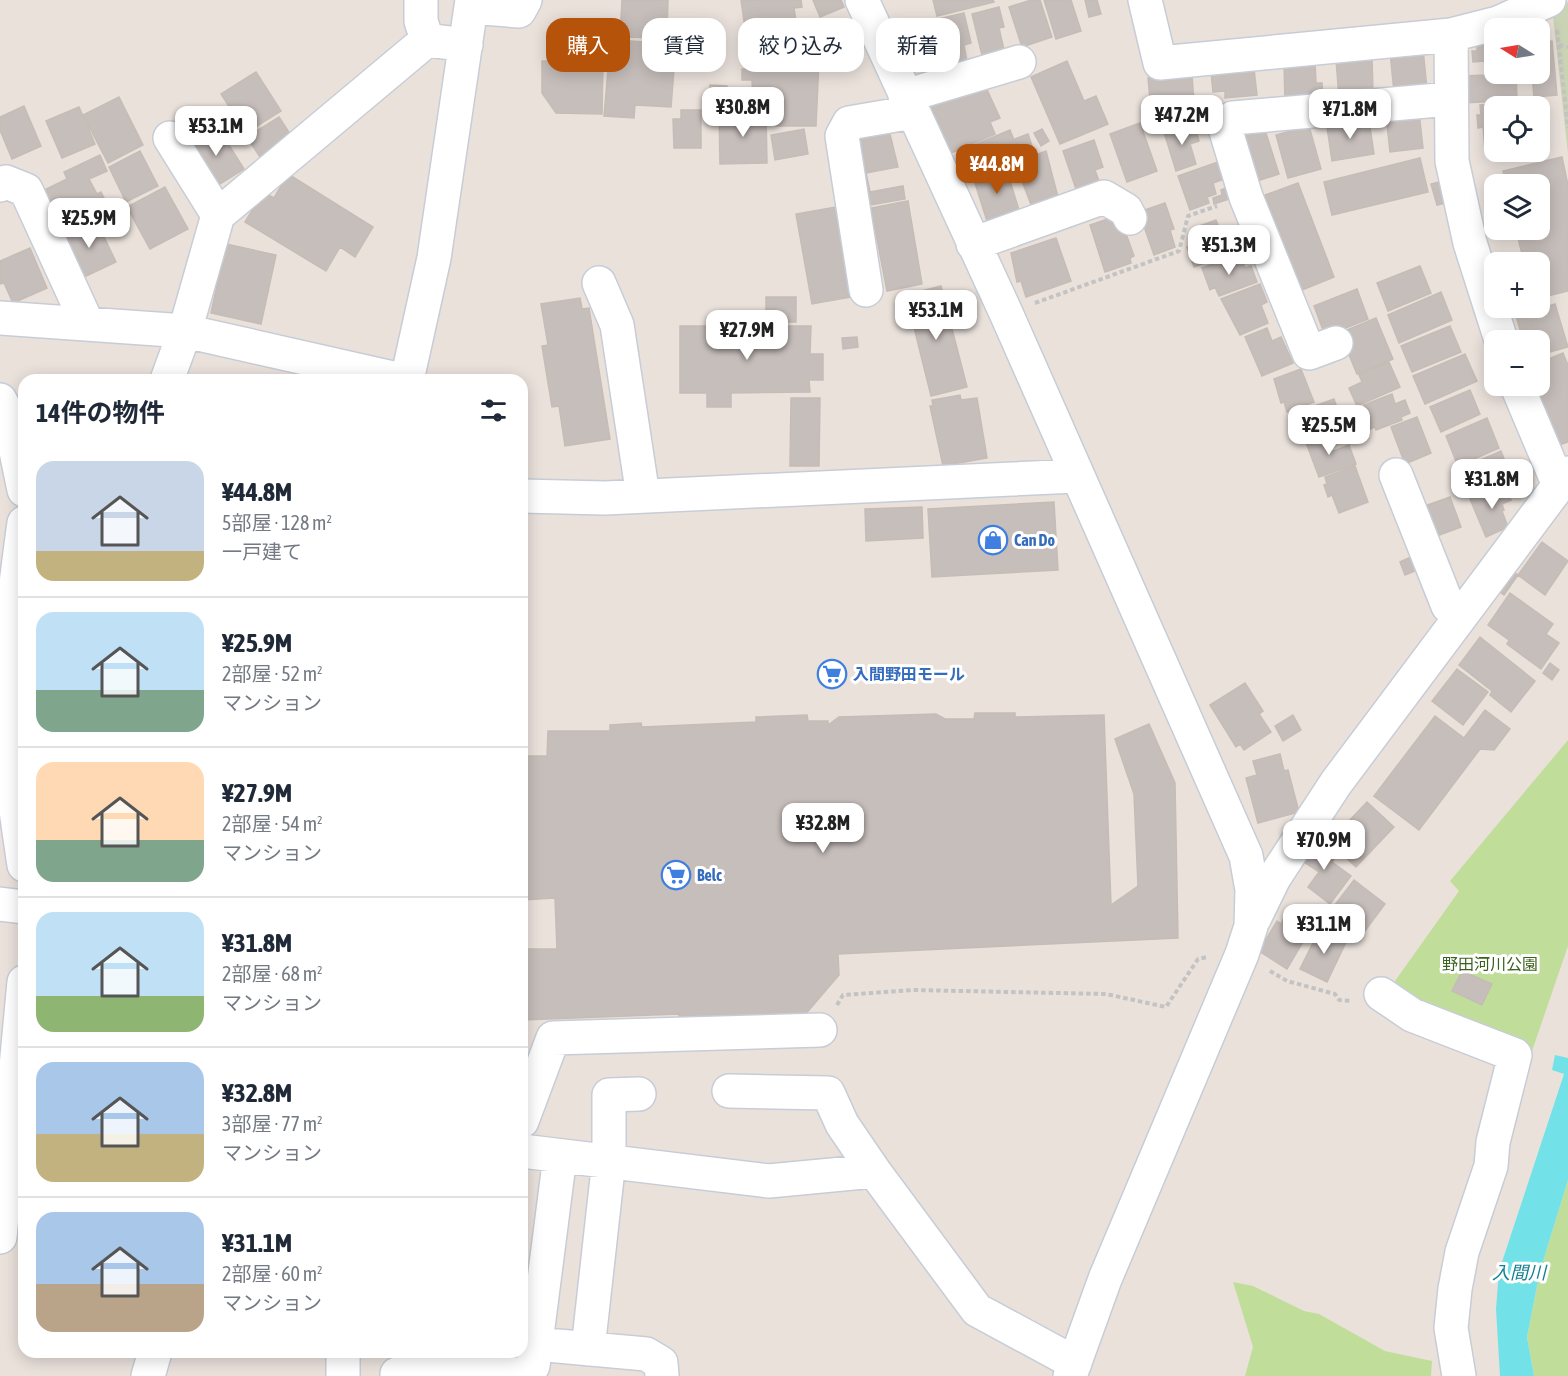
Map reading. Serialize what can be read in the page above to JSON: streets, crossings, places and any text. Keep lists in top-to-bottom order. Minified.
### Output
{"water":["入間川"],"parks":["野田河川公園"],"places":{"shop":["Can Do"],"supermarket":["入間野田モール","Belc"]},"north":"left","page":{"map_buttons":["+","−"],"chip":["購入","賃貸","絞り込み","新着"],"price":["¥30.8M","¥71.8M","¥47.2M","¥53.1M","¥44.8M","¥25.9M","¥51.3M","¥53.1M","¥27.9M","¥25.5M","¥31.8M","¥32.8M","¥70.9M","¥31.1M"],"heading":"14件の物件","list":[{"name":"¥44.8M","note":"5部屋 · 128 m² · 一戸建て"},{"name":"¥25.9M","note":"2部屋 · 52 m² · マンション"},{"name":"¥27.9M","note":"2部屋 · 54 m² · マンション"},{"name":"¥31.8M","note":"2部屋 · 68 m² · マンション"},{"name":"¥32.8M","note":"3部屋 · 77 m² · マンション"},{"name":"¥31.1M","note":"2部屋 · 60 m² · マンション"}]}}
